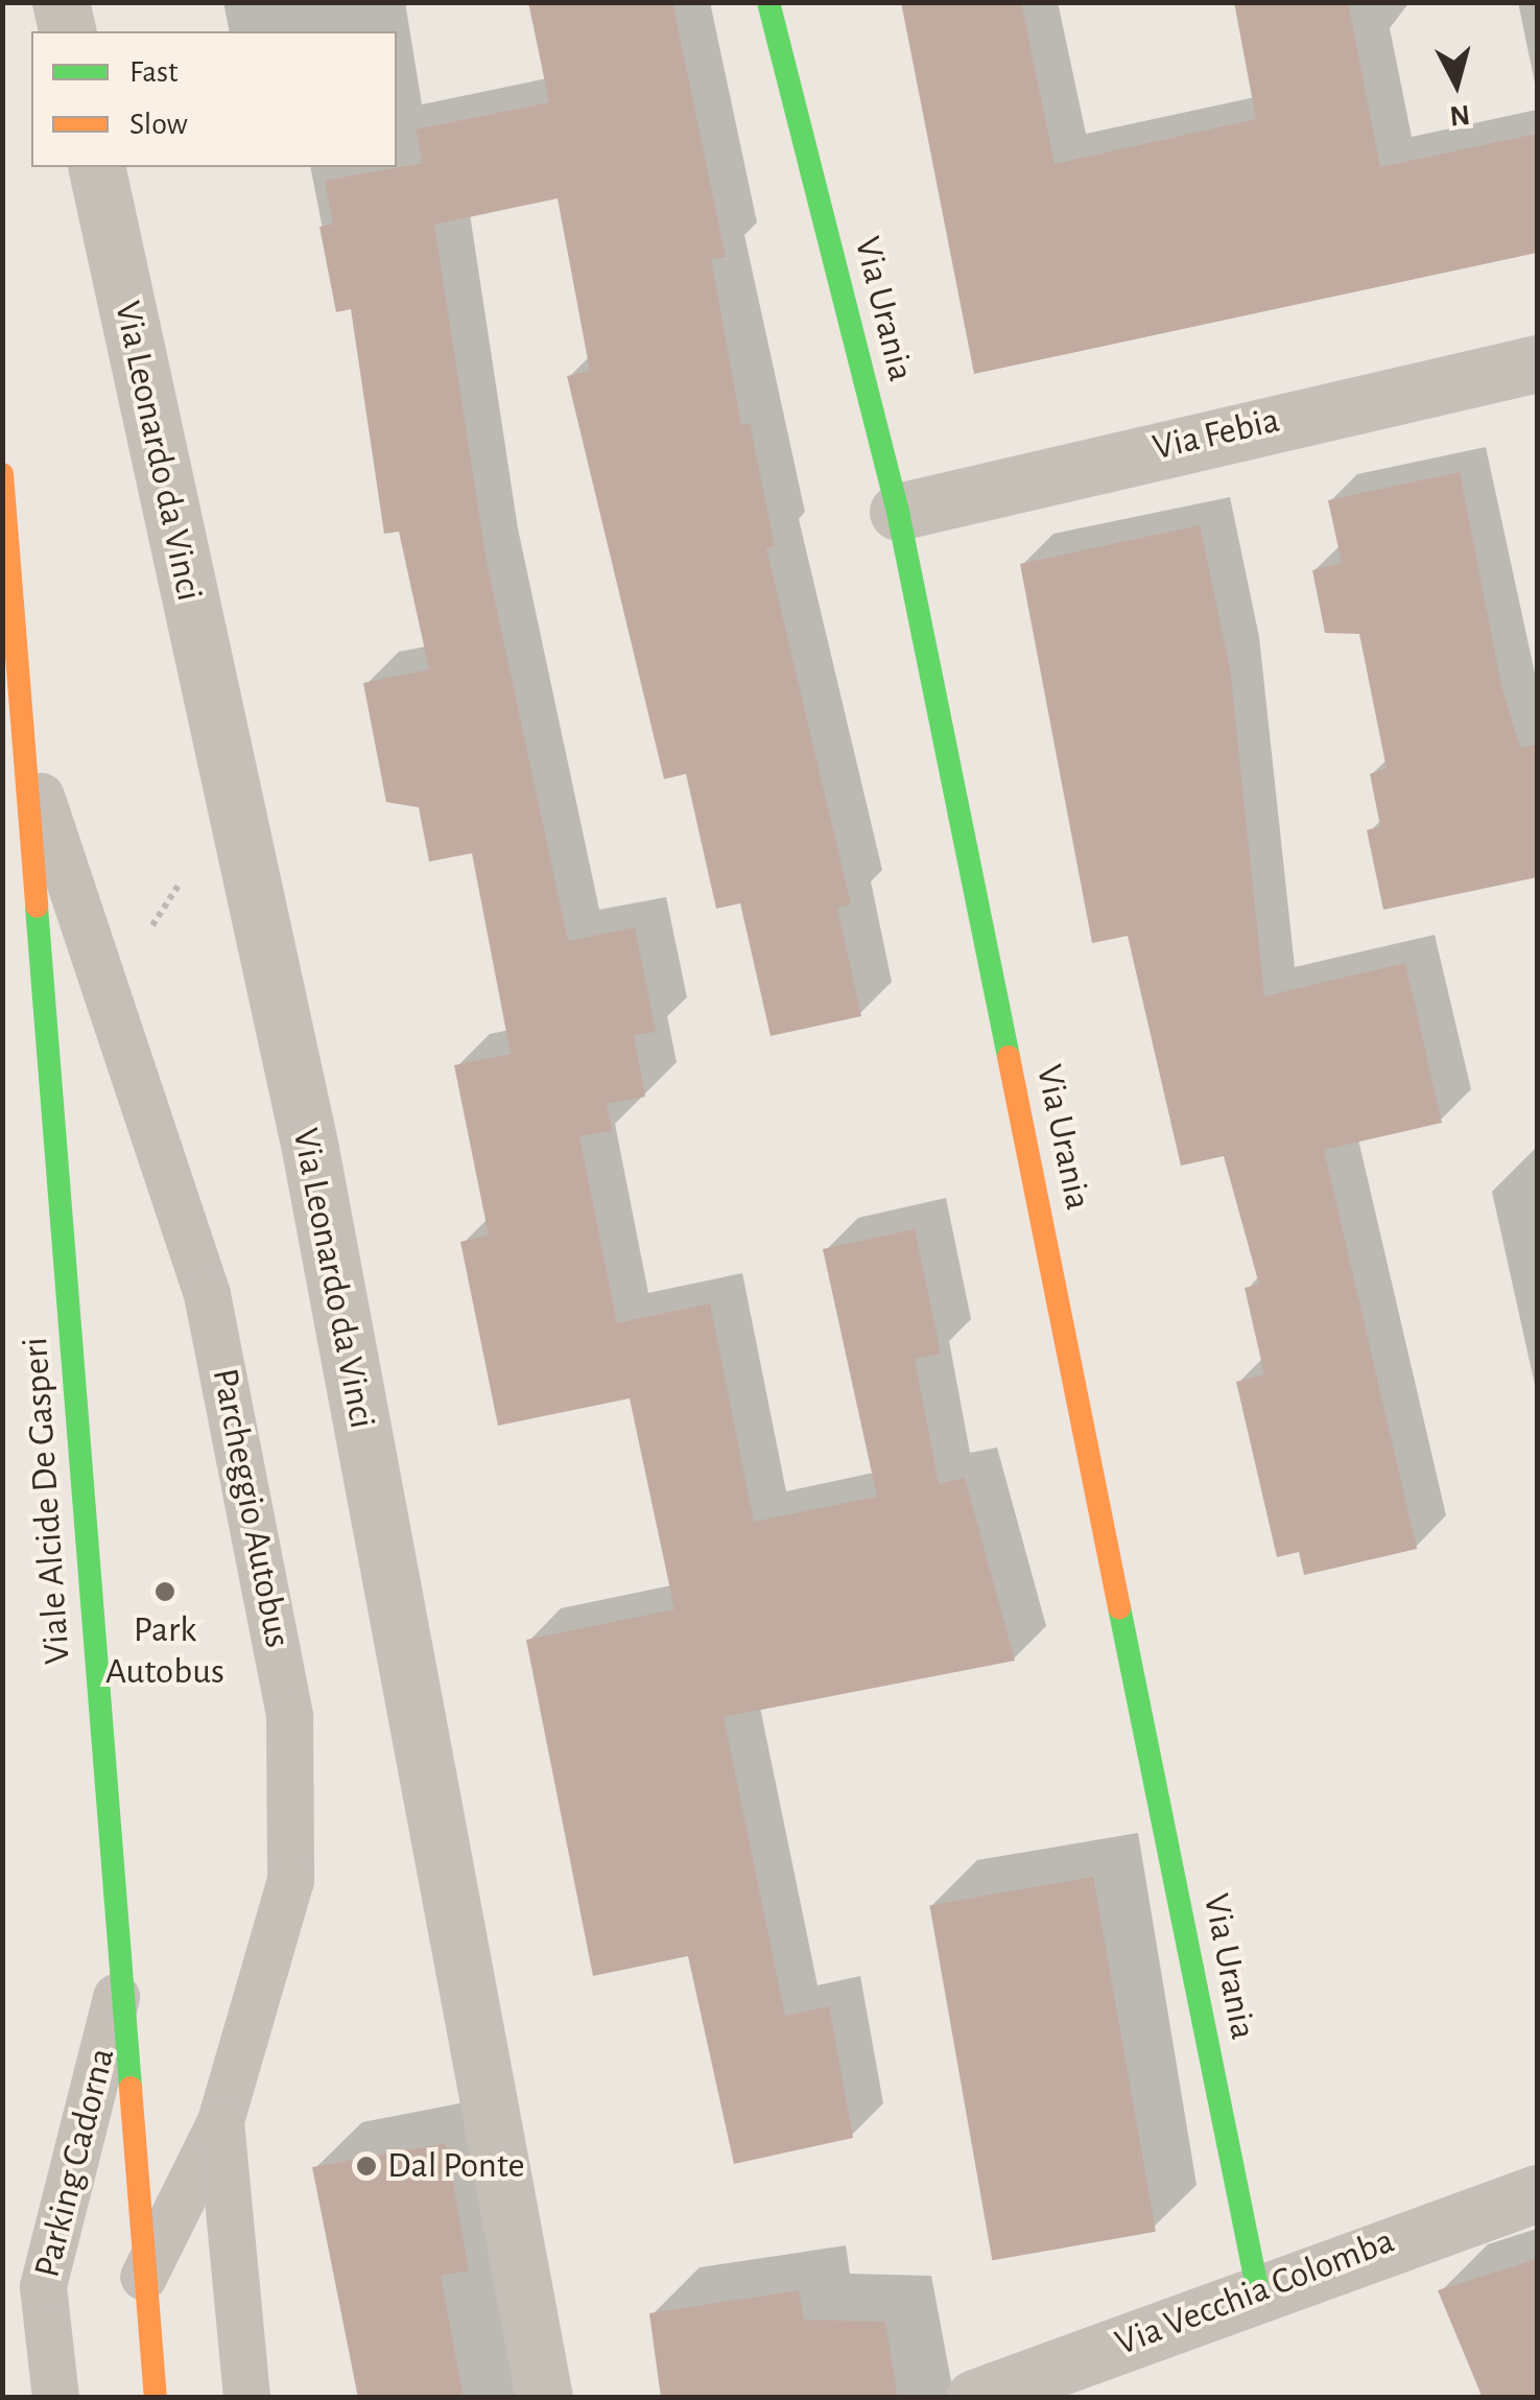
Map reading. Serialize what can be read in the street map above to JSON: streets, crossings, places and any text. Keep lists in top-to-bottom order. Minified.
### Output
{"streets":{"street":["Via Urania","Via Febia","Via Leonardo da Vinci","Viale Alcide De Gasperi","Via Vecchia Colomba"],"lane":["Parcheggio Autobus","Parking Cadorna"]},"crossings":[["Via Urania","Via Febia"],["Via Urania","Via Vecchia Colomba"],["Viale Alcide De Gasperi","Parcheggio Autobus"],["Viale Alcide De Gasperi","Parking Cadorna"]],"places":["Park Autobus","Dal Ponte"],"legend":["Fast","Slow"],"north":"bottom"}
